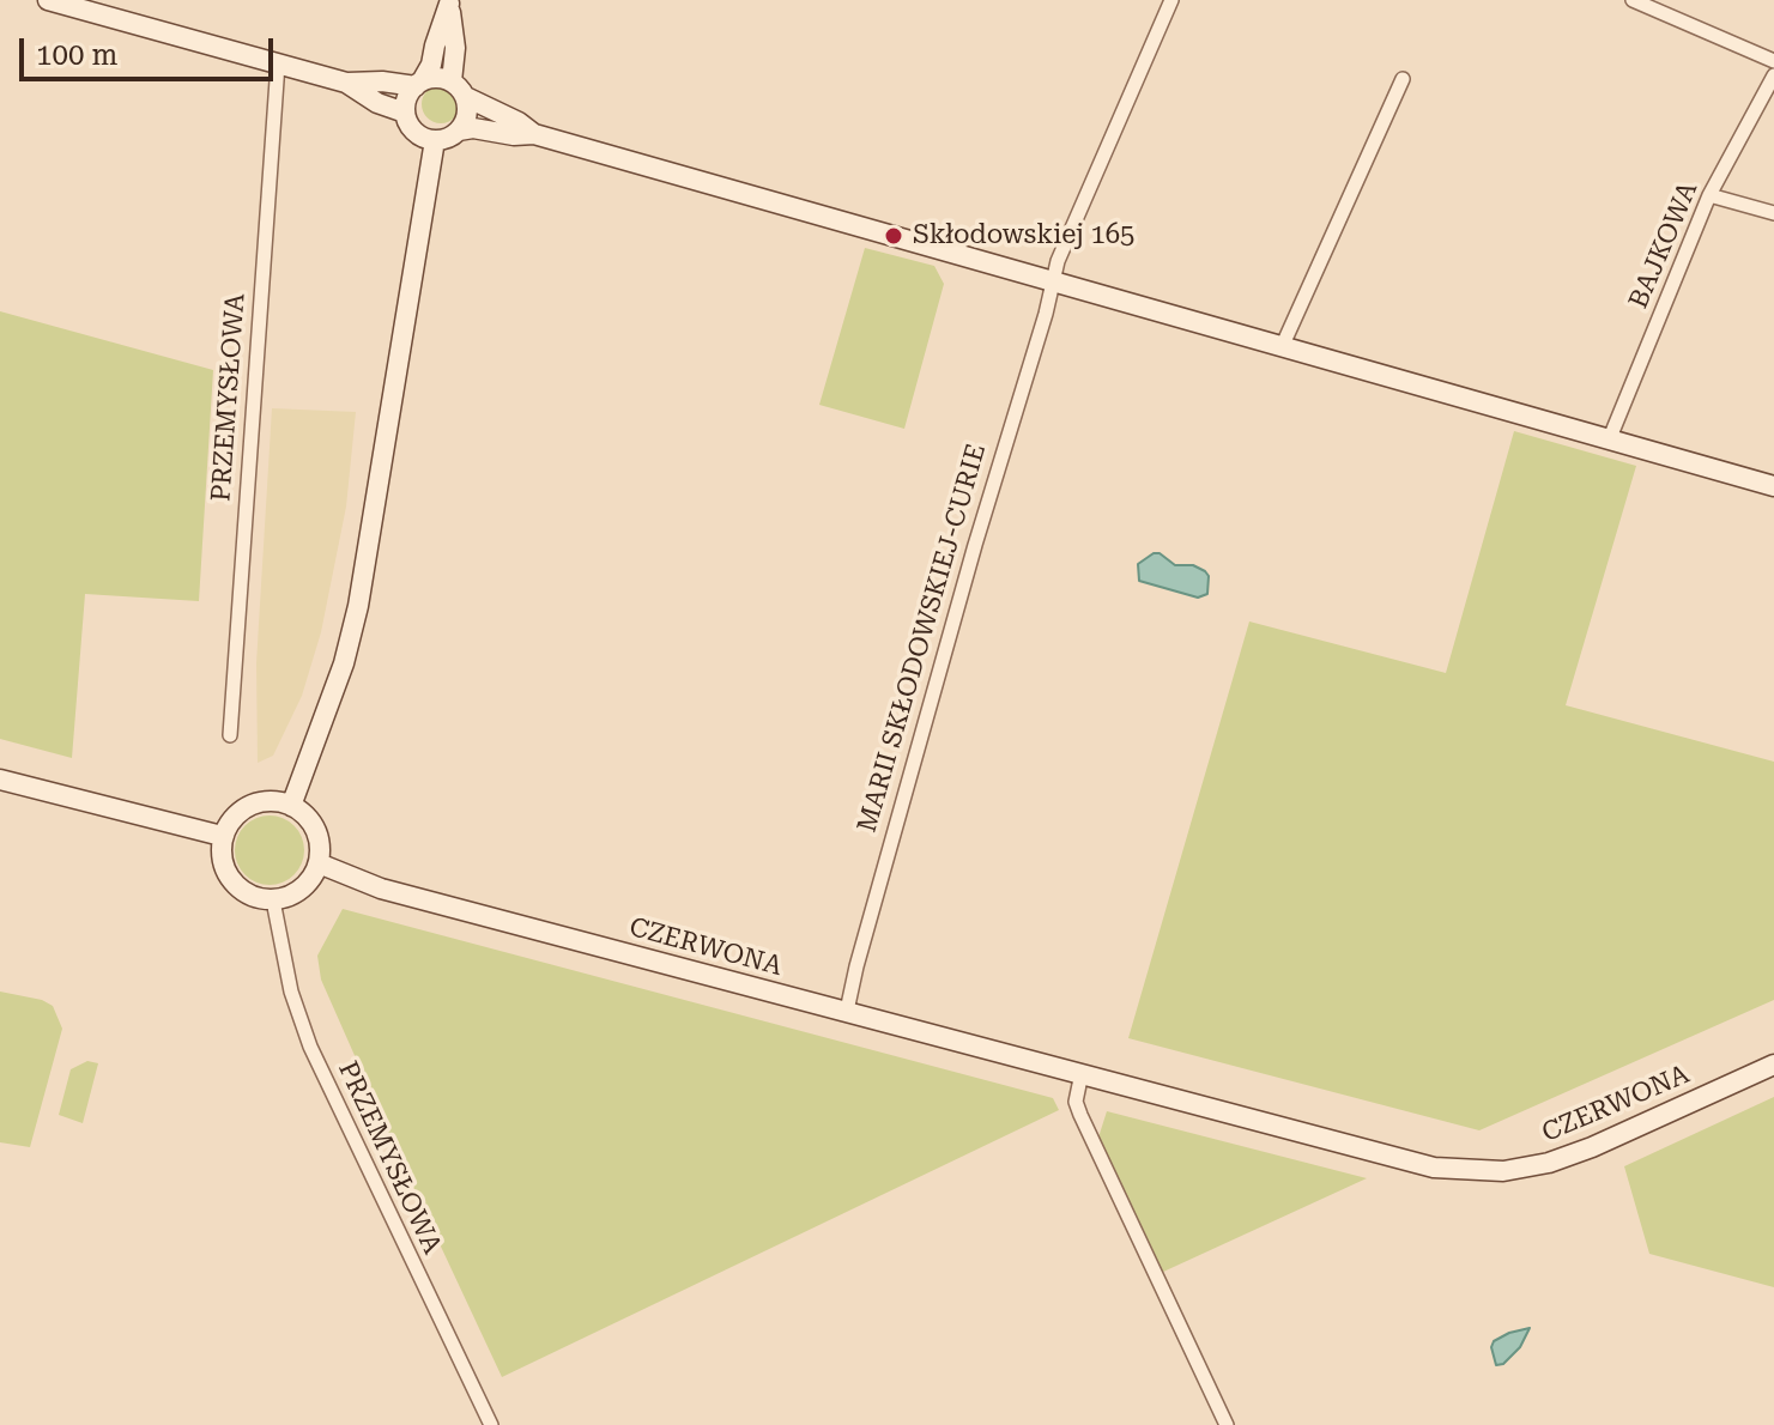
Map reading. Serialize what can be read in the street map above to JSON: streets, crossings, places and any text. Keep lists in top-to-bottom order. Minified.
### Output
{"streets":{"street":["BAJKOWA","PRZEMYSŁOWA","MARII SKŁODOWSKIEJ-CURIE","CZERWONA"]},"crossings":[["PRZEMYSŁOWA","CZERWONA"],["MARII SKŁODOWSKIEJ-CURIE","CZERWONA"]],"places":["Skłodowskiej 165"],"scale_bar":"100 m"}
